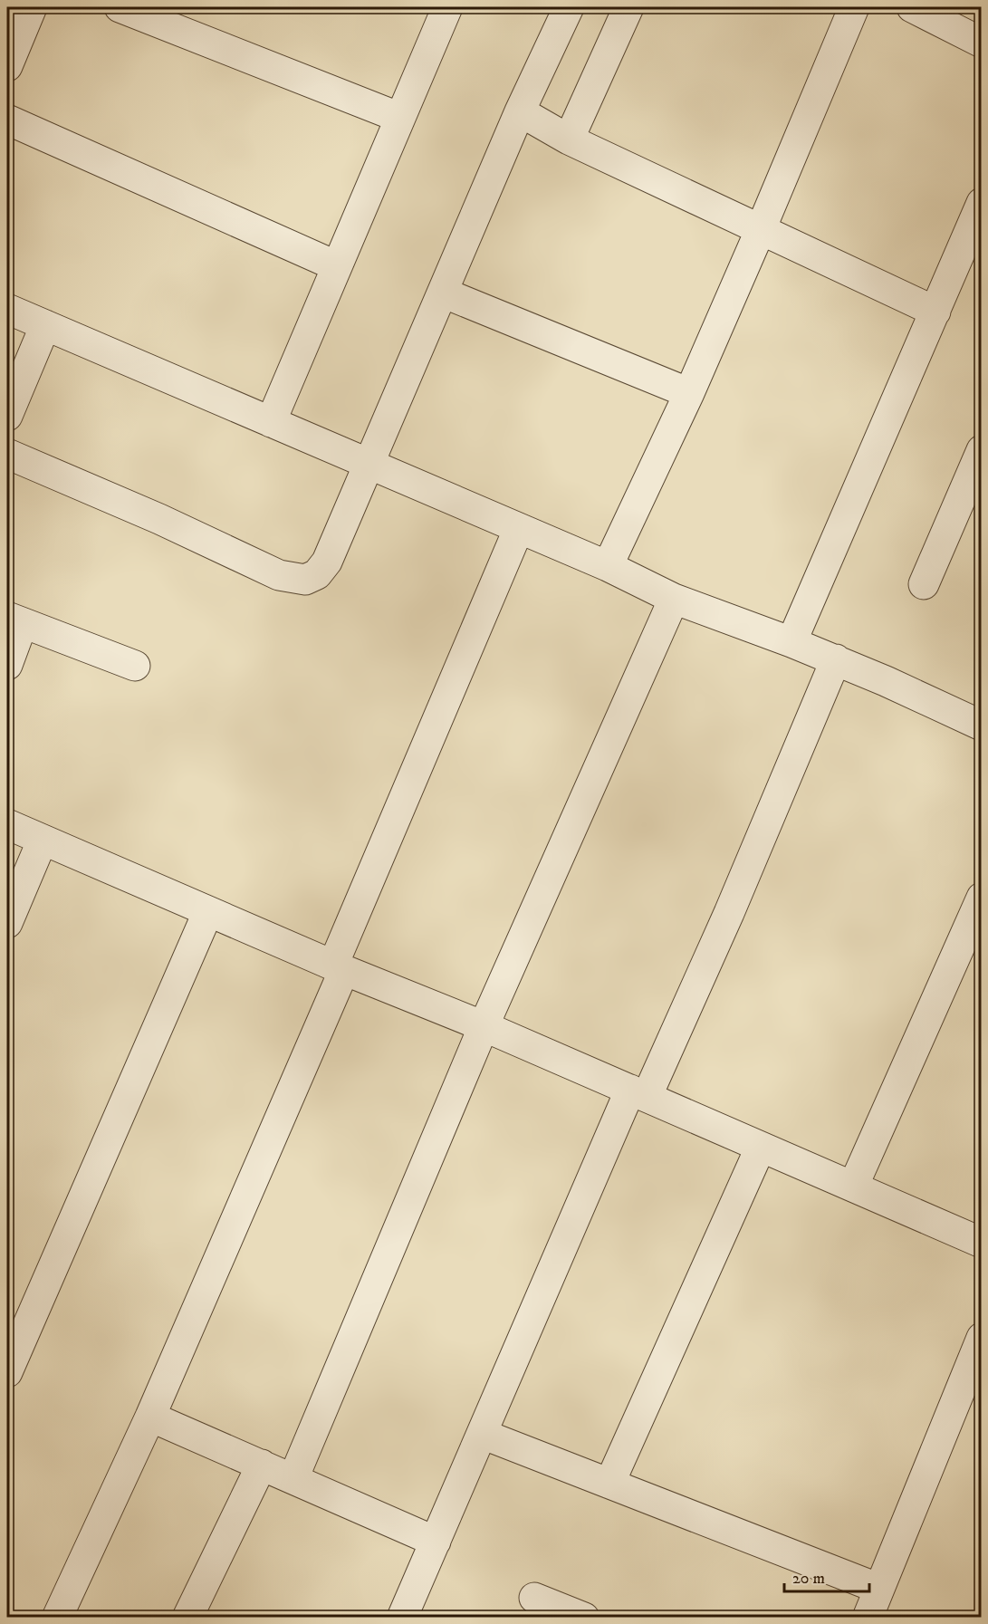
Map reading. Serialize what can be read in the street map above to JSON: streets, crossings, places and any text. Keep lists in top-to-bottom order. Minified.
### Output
{"scale_bar":"20 m"}
